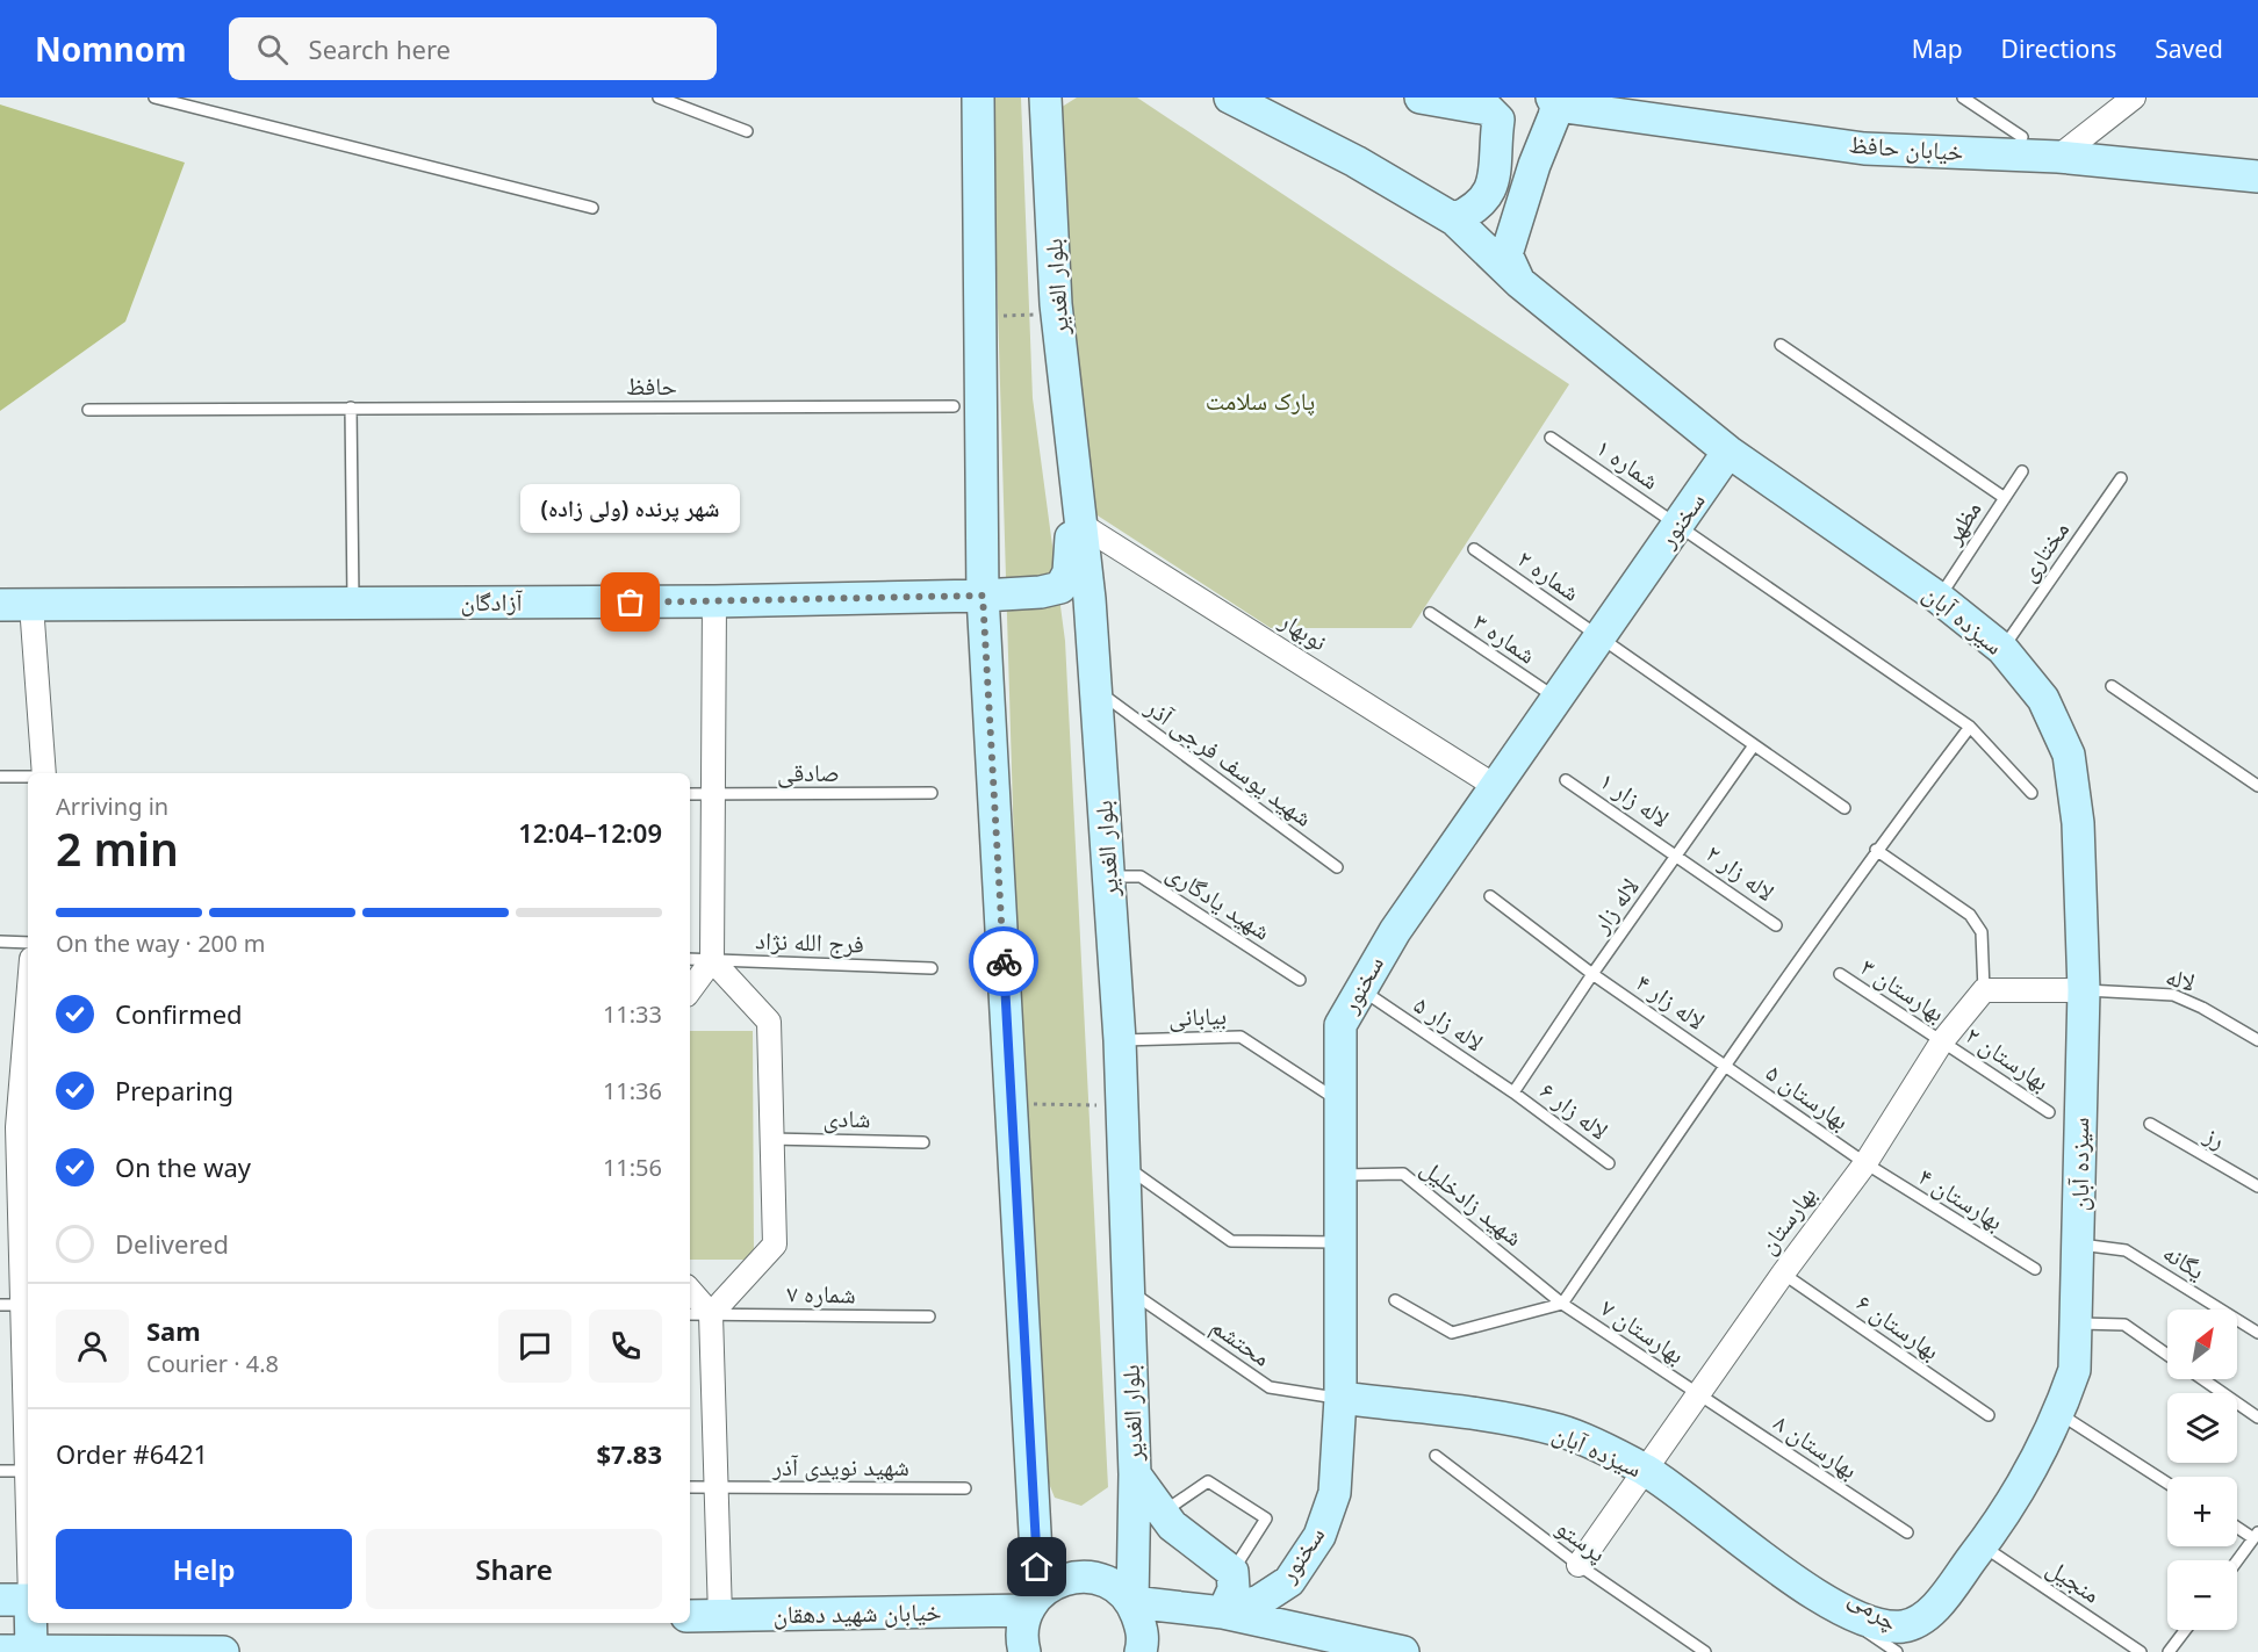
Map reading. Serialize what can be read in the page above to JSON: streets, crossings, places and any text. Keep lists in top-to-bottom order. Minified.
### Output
{"streets":{"street":["خیابان حافظ","بلوار الغدیر","سخنور","آزادگان","سیزده آبان","نوبهار","بهارستان","خیابان شهید دهقان"],"lane":["حافظ","شماره ۱","مظهر","مختاری","شماره ۲","شماره ۳","شهید یوسف فرجی آذر","صادقی","لاله زار ۱","لاله زار ۲","شهید یادگاری","لاله زار","فرج الله نژاد","لاله","بهارستان ۳","لاله زار ۴","بیابانی","لاله زار ۵","بهارستان ۲","بهارستان ۵","لاله زار ۶","شادی","رز","بهارستان ۴","شهید زادخلیل","یگانه","شماره ۷","بهارستان ۶","بهارستان ۷","محتشم","بهارستان ۸","شهید نویدی آذر","پرستو","منجیل","چرمی"]},"crossings":[["بلوار الغدیر","آزادگان"],["بلوار الغدیر","نوبهار"],["بلوار الغدیر","شهید یوسف فرجی آذر"],["بلوار الغدیر","شهید یادگاری"],["بلوار الغدیر","بیابانی"],["بلوار الغدیر","محتشم"],["شماره ۱","سخنور"],["سخنور","شماره ۲"],["سخنور","سیزده آبان"],["سخنور","نوبهار"],["سخنور","شماره ۳"],["سخنور","بیابانی"],["سخنور","لاله زار ۵"],["سخنور","شهید زادخلیل"],["سخنور","محتشم"],["مظهر","سیزده آبان"],["مختاری","سیزده آبان"],["شماره ۲","لاله زار"],["سیزده آبان","لاله"],["سیزده آبان","بهارستان"],["سیزده آبان","یگانه"],["سیزده آبان","محتشم"],["سیزده آبان","منجیل"],["سیزده آبان","چرمی"],["لاله زار ۱","لاله زار ۲"],["لاله زار ۱","لاله زار"],["لاله زار ۲","لاله زار"],["لاله زار","لاله زار ۴"],["لاله زار","لاله زار ۵"],["لاله زار","لاله زار ۶"],["بهارستان ۳","بهارستان ۲"],["بهارستان ۳","بهارستان"],["لاله زار ۴","بهارستان ۵"],["لاله زار ۵","لاله زار ۶"],["بهارستان ۲","بهارستان"],["بهارستان ۵","بهارستان ۴"],["بهارستان ۵","بهارستان"],["بهارستان ۴","بهارستان"],["شهید زادخلیل","بهارستان ۷"],["بهارستان","بهارستان ۶"],["بهارستان","بهارستان ۷"],["بهارستان","بهارستان ۸"],["بهارستان","پرستو"],["بهارستان ۷","بهارستان ۸"]],"parks":["پارک سلامت"],"places":["شهر پرنده (ولی زاده)"],"north":"top right","page":{"header":"Nomnom","search":"Search here","nav":["Map","Directions","Saved"],"bubble":"شهر پرنده (ولی زاده)","heading":["2 min","Arriving in","12:04–12:09"],"panel":["Sam","Courier · 4.8","Order #6421","$7.83"],"bar":"On the way · 200 m","list":[["Confirmed","11:33"],["Preparing","11:36"],["On the way","11:56"],"Delivered"],"map_buttons":["+","−"],"buttons":["Help","Share"]}}
